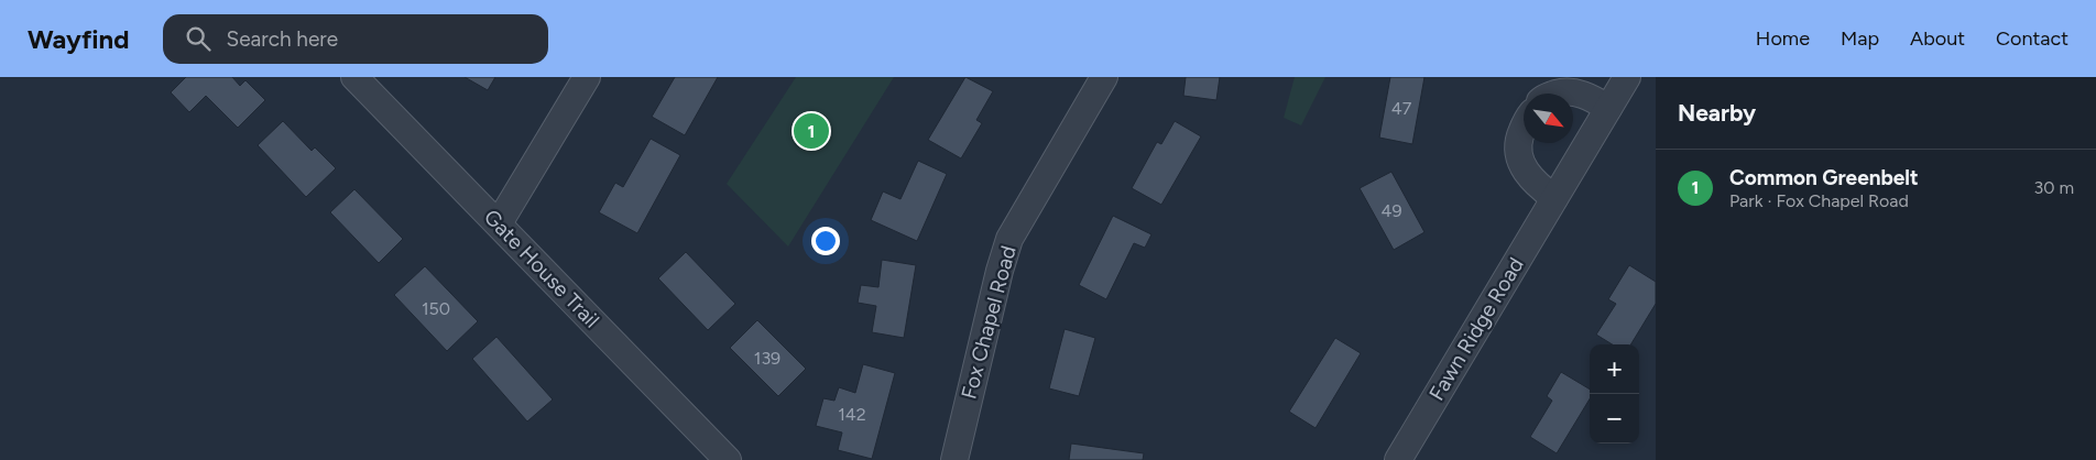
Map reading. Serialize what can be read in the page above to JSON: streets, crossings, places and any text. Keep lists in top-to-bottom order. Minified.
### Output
{"streets":{"street":["Gate House Trail","Fox Chapel Road","Fawn Ridge Road"]},"house_numbers":["47","49","150","139","142"],"north":"bottom right","page":{"header":"Wayfind","search":"Search here","nav":["Home","Map","About","Contact"],"heading":"Nearby","pins":"1","list":[{"mark":"1","name":"Common Greenbelt","note":"Park · Fox Chapel Road","value":"30 m"}],"map_buttons":["+","−"]}}
